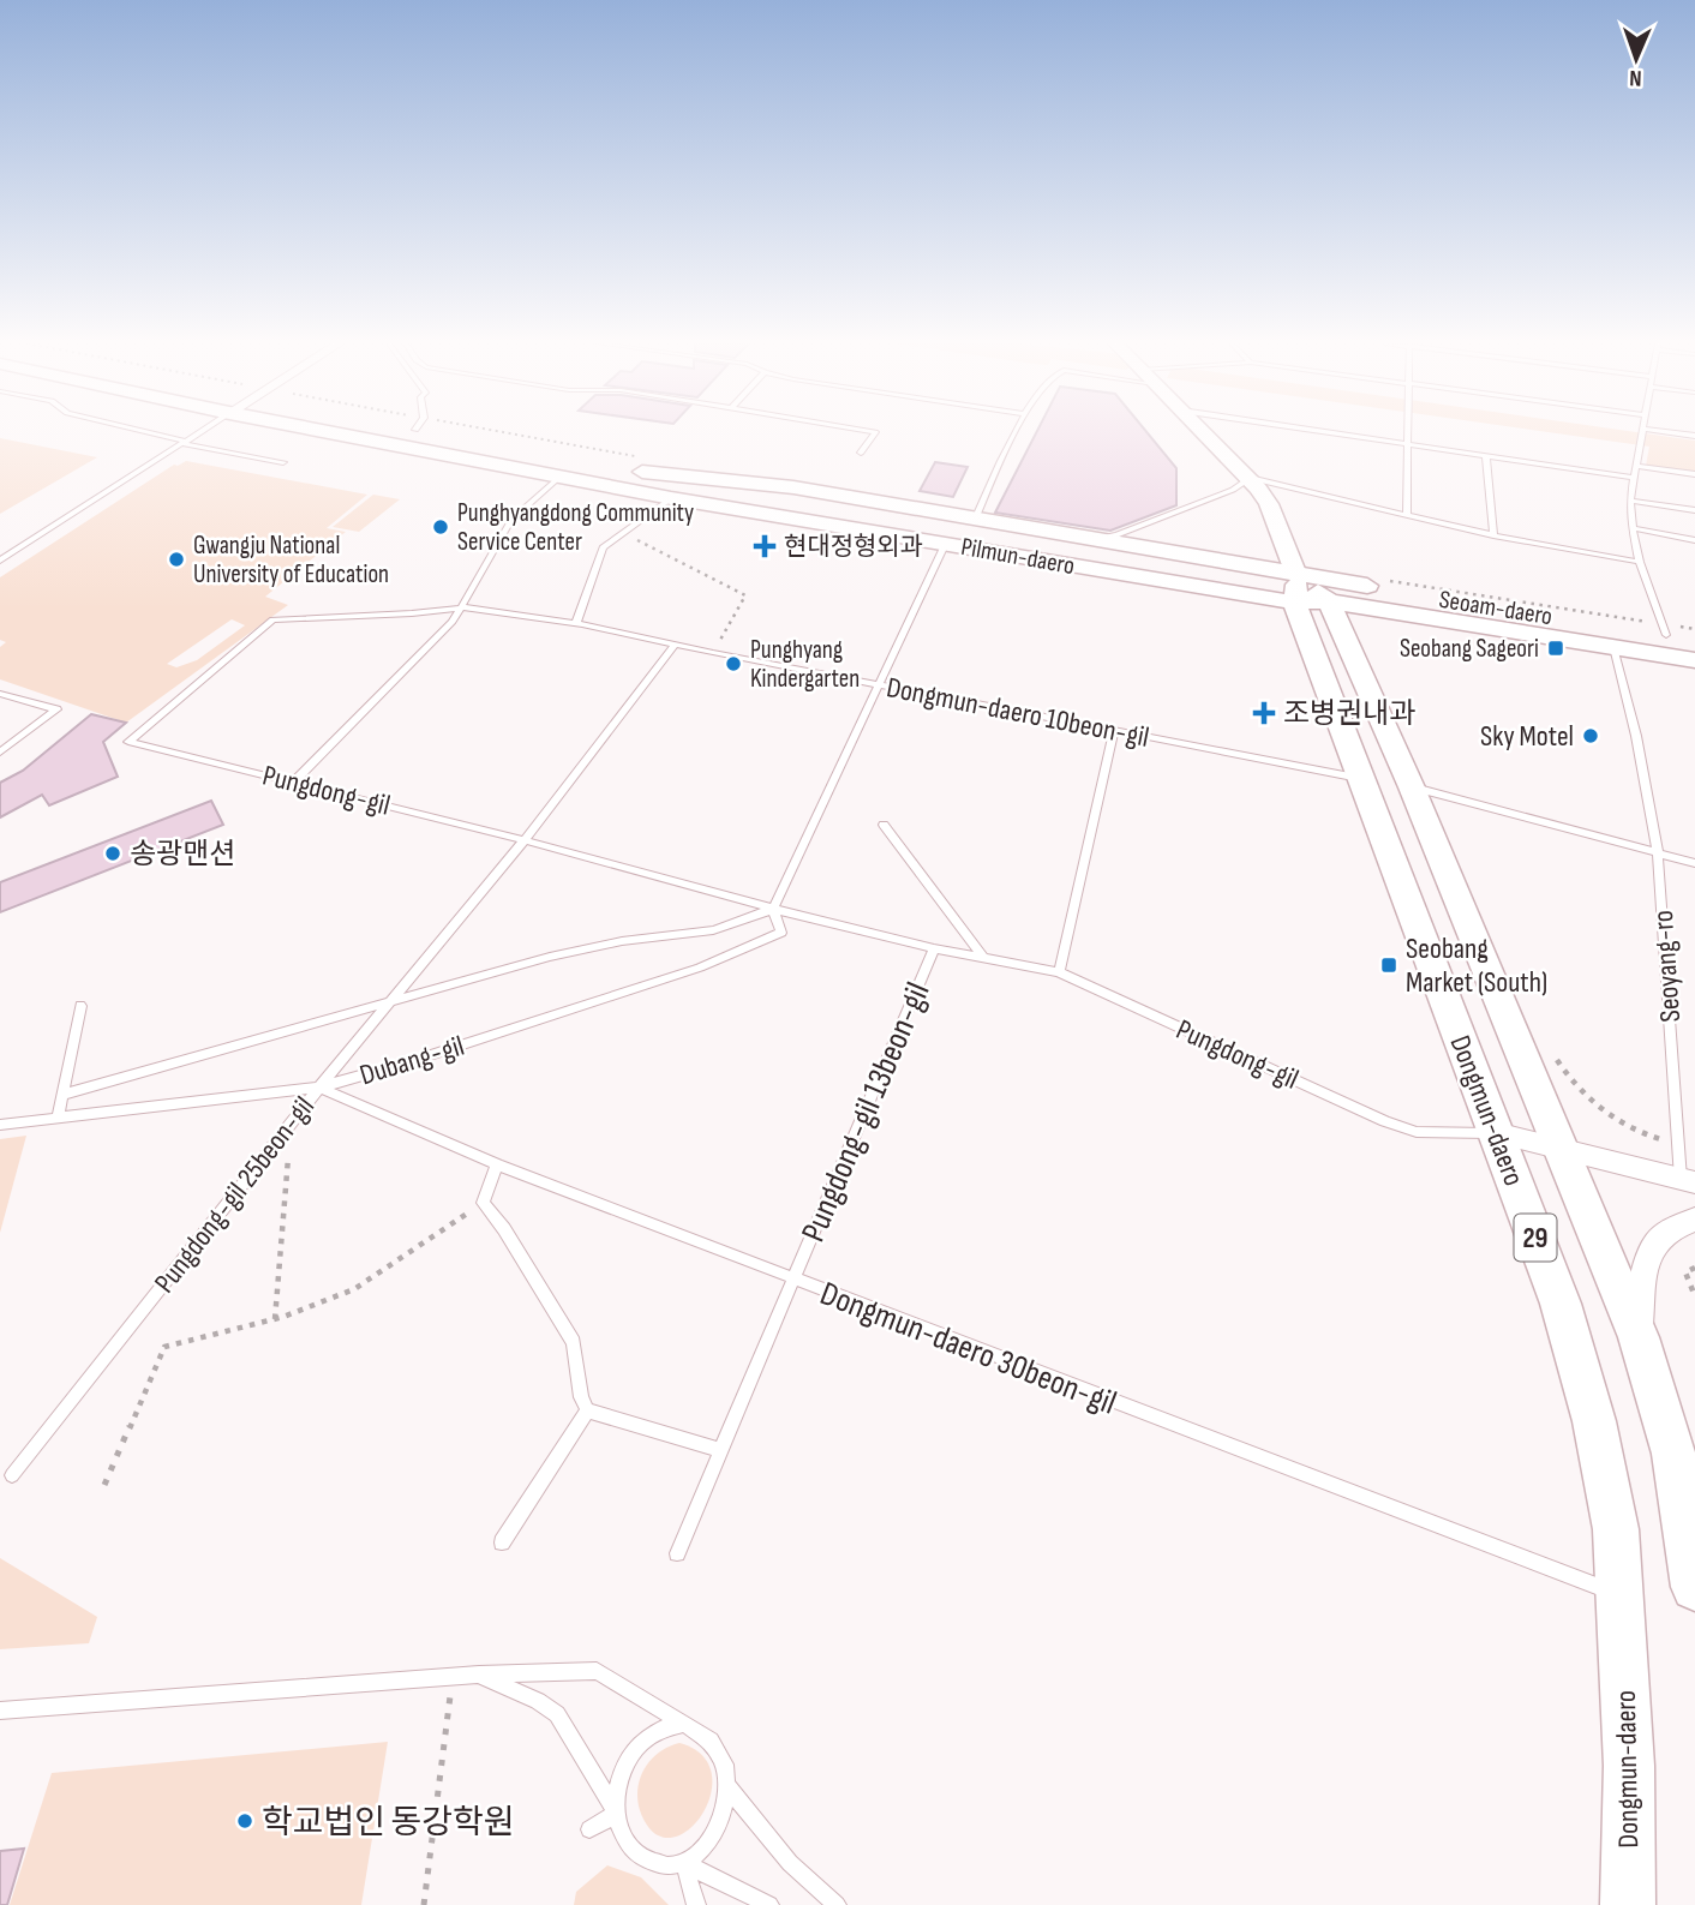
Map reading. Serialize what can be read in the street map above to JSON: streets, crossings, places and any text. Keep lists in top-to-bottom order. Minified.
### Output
{"streets":{"main road":["Pilmun-daero","Seoam-daero","Dongmun-daero","29"],"street":["Seoyang-ro"],"lane":["Dongmun-daero 10beon-gil","Pungdong-gil","Dubang-gil","Pungdong-gil 13beon-gil","Pungdong-gil 25beon-gil","Dongmun-daero 30beon-gil"]},"crossings":[["Pilmun-daero","Seoam-daero"],["Pilmun-daero","Dongmun-daero"],["Seoam-daero","Dongmun-daero"],["Dongmun-daero 10beon-gil","Pungdong-gil"],["Dongmun-daero 10beon-gil","Dongmun-daero"],["Pungdong-gil","Seoyang-ro"],["Pungdong-gil","Dubang-gil"],["Pungdong-gil","Dongmun-daero"],["Pungdong-gil","Pungdong-gil 13beon-gil"],["Pungdong-gil","Pungdong-gil 25beon-gil"],["Seoyang-ro","Dongmun-daero"],["Dubang-gil","Pungdong-gil 25beon-gil"],["Dubang-gil","Dongmun-daero 30beon-gil"],["Dongmun-daero","Dongmun-daero 30beon-gil"],["Pungdong-gil 13beon-gil","Dongmun-daero 30beon-gil"],["Pungdong-gil 25beon-gil","Dongmun-daero 30beon-gil"]],"places":{"other":["Punghyangdong Community Service Center","Gwangju National University of Education","Punghyang Kindergarten","Sky Motel","송광맨션","학교법인 동강학원"],"health":["현대정형외과","조병권내과"],"transit":["Seobang Sageori","Seobang Market (South)"]},"north":"bottom"}
